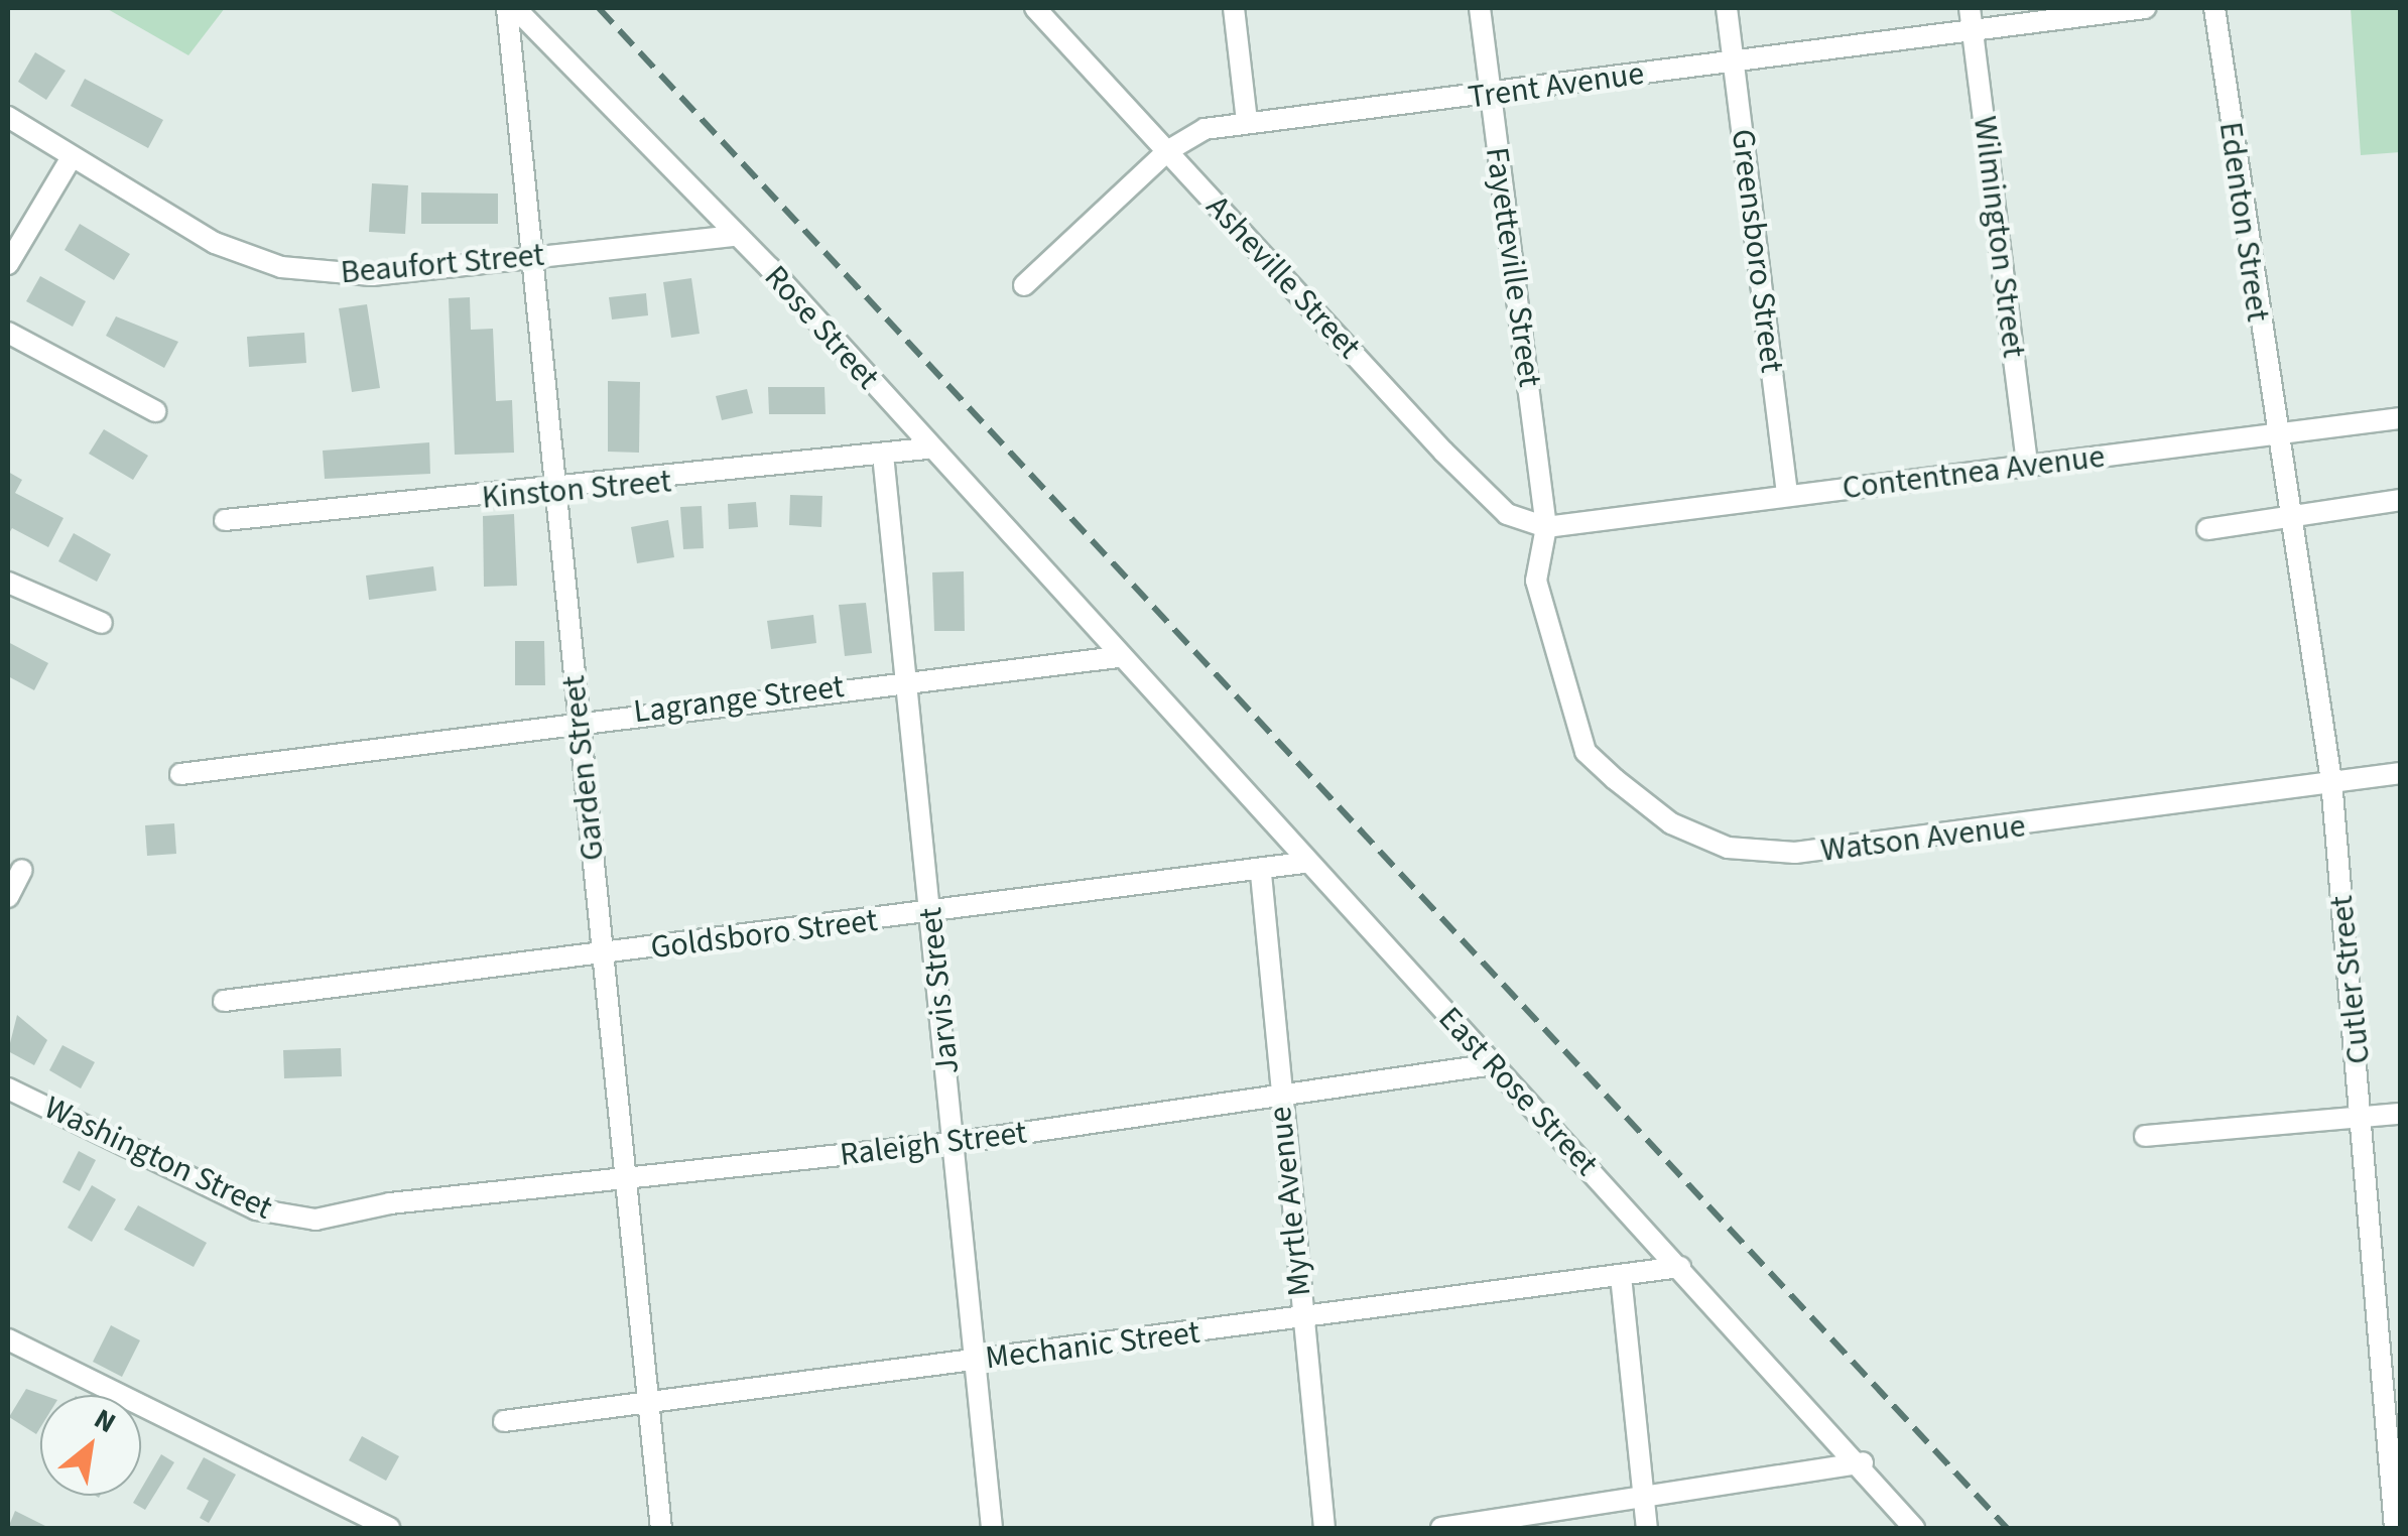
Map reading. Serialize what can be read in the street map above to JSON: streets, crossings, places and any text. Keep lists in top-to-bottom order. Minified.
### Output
{"streets":{"street":["Trent Avenue","Edenton Street","Wilmington Street","Greensboro Street","Beaufort Street","Fayetteville Street","Asheville Street","Rose Street","Contentnea Avenue","Kinston Street","Lagrange Street","Garden Street","Watson Avenue","Goldsboro Street","Cutler Street","Jarvis Street","East Rose Street","Raleigh Street","Washington Street","Myrtle Avenue","Mechanic Street"]},"crossings":[["Trent Avenue","Wilmington Street"],["Trent Avenue","Greensboro Street"],["Trent Avenue","Fayetteville Street"],["Trent Avenue","Asheville Street"],["Edenton Street","Contentnea Avenue"],["Edenton Street","Cutler Street"],["Wilmington Street","Contentnea Avenue"],["Greensboro Street","Contentnea Avenue"],["Beaufort Street","Rose Street"],["Beaufort Street","Garden Street"],["Fayetteville Street","Asheville Street"],["Fayetteville Street","Contentnea Avenue"],["Fayetteville Street","Watson Avenue"],["Asheville Street","Contentnea Avenue"],["Asheville Street","Watson Avenue"],["Rose Street","Kinston Street"],["Rose Street","Lagrange Street"],["Rose Street","East Rose Street"],["Contentnea Avenue","Watson Avenue"],["Contentnea Avenue","Cutler Street"],["Kinston Street","Garden Street"],["Kinston Street","Jarvis Street"],["Lagrange Street","Garden Street"],["Lagrange Street","Jarvis Street"],["Lagrange Street","East Rose Street"],["Garden Street","Goldsboro Street"],["Garden Street","Raleigh Street"],["Garden Street","Mechanic Street"],["Watson Avenue","Cutler Street"],["Goldsboro Street","Jarvis Street"],["Goldsboro Street","East Rose Street"],["Goldsboro Street","Myrtle Avenue"],["Jarvis Street","Raleigh Street"],["Jarvis Street","Mechanic Street"],["East Rose Street","Raleigh Street"],["East Rose Street","Mechanic Street"],["Raleigh Street","Washington Street"],["Raleigh Street","Myrtle Avenue"],["Myrtle Avenue","Mechanic Street"]],"north":"top right"}
